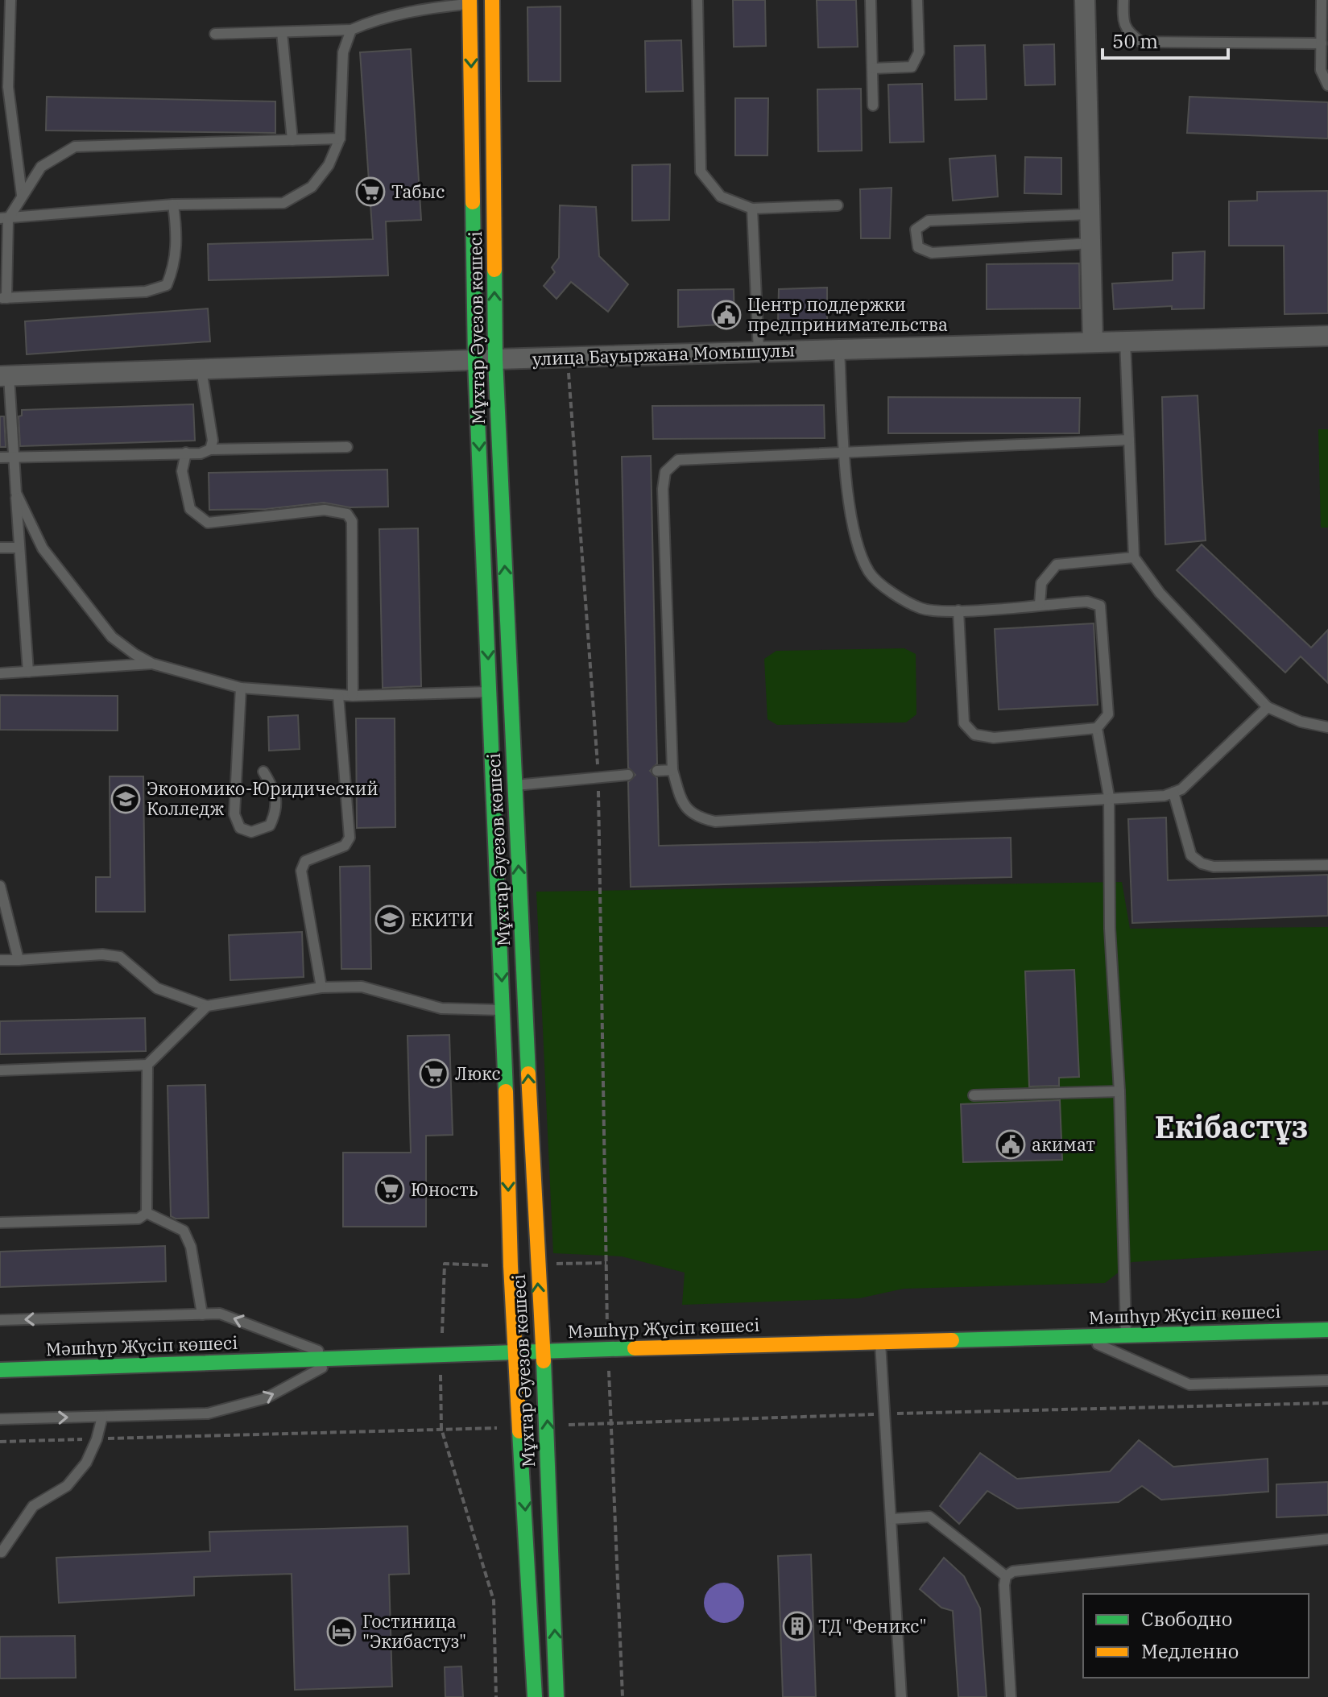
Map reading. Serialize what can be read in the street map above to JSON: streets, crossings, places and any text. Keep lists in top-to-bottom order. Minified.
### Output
{"streets":{"street":["Мұхтар Әуезов көшесі","улица Бауыржана Момышулы","Мәшһүр Жүсіп көшесі"]},"crossings":[["Мұхтар Әуезов көшесі","улица Бауыржана Момышулы"],["Мұхтар Әуезов көшесі","Мәшһүр Жүсіп көшесі"]],"districts":["Екібастұз"],"places":{"supermarket":["Табыс","Люкс","Юность"],"public building":["Центр поддержки предпринимательства","акимат"],"school or university":["Экономико-Юридический Колледж","ЕКИТИ"],"building":["ТД \"Феникс\""],"hotel":["Гостиница \"Экибастуз\""]},"legend":["Свободно","Медленно"],"scale_bar":"50 m"}
